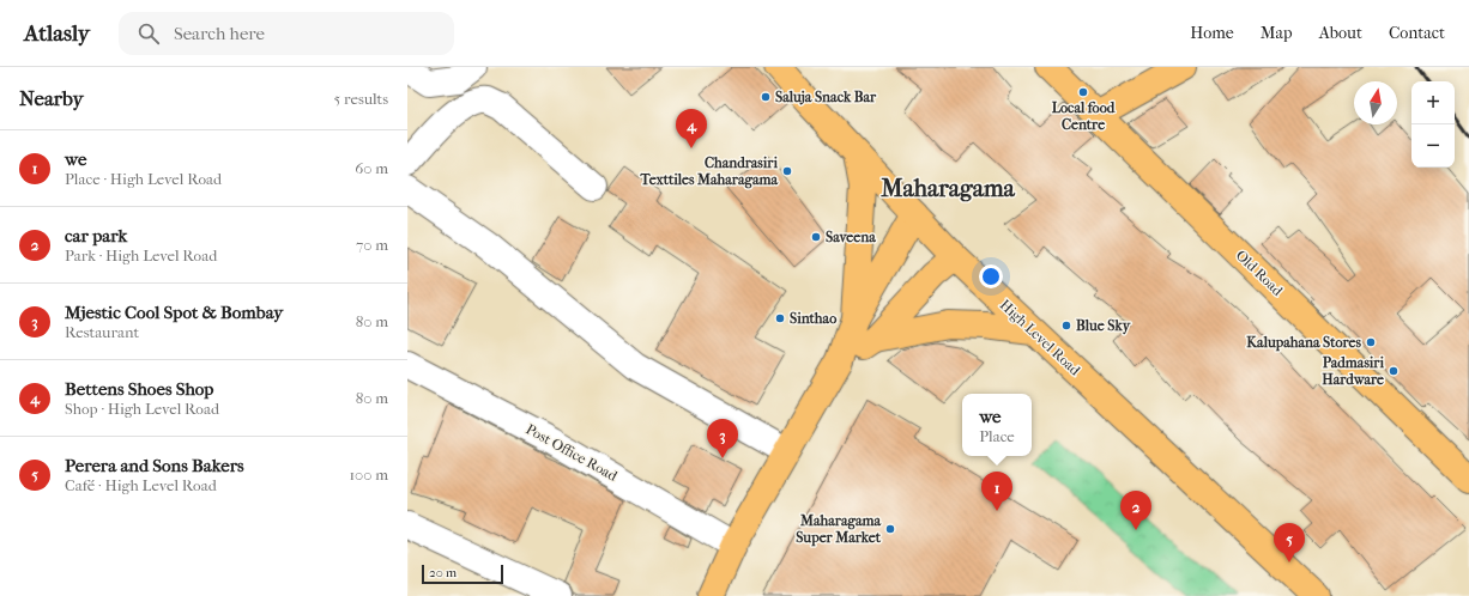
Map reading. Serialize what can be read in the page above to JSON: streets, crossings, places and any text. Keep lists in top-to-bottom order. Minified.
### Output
{"streets":{"main road":["Old Road","High Level Road"],"street":["Post Office Road"]},"districts":["Maharagama"],"places":["Local food Centre","Saluja Snack Bar","Chandrasiri Texttiles Maharagama","Saveena","Sinthao","Blue Sky","Kalupahana Stores","Padmasiri Hardware","Maharagama Super Market"],"scale_bar":"20 m","north":"top","page":{"header":"Atlasly","search":"Search here","nav":["Home","Map","About","Contact"],"heading":["Nearby","5 results"],"map_buttons":["+","−"],"pins":["4","3","1","2","5"],"list":[{"mark":"1","name":"we","note":"Place · High Level Road","value":"60 m"},{"mark":"2","name":"car park","note":"Park · High Level Road","value":"70 m"},{"mark":"3","name":"Mjestic Cool Spot & Bombay","note":"Restaurant","value":"80 m"},{"mark":"4","name":"Bettens Shoes Shop","note":"Shop · High Level Road","value":"80 m"},{"mark":"5","name":"Perera and Sons Bakers","note":"Café · High Level Road","value":"100 m"}],"popup":["we","Place"],"scale":"20 m"}}
